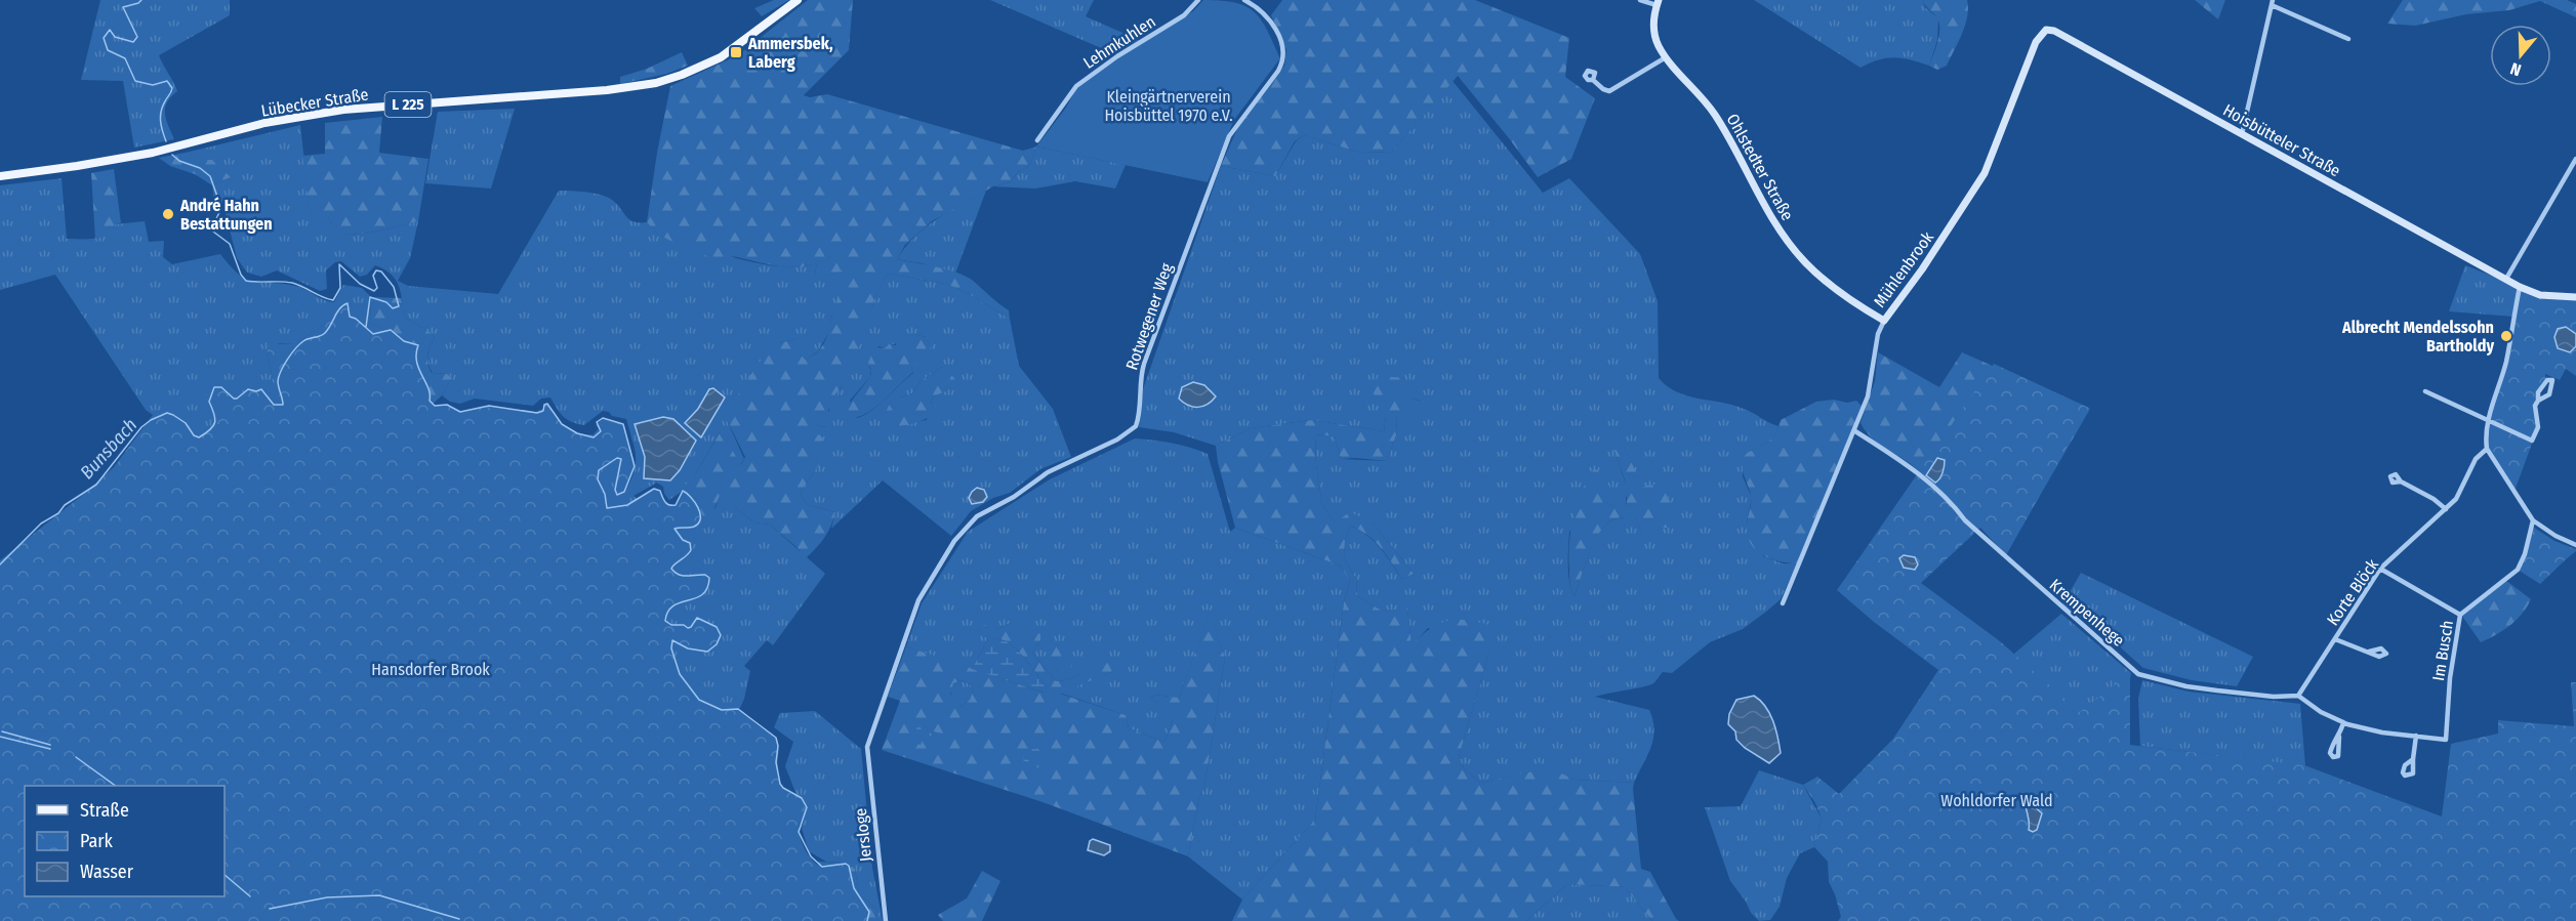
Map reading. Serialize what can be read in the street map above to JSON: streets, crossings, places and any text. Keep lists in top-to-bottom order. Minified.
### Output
{"streets":{"main road":["Lübecker Straße","L 225"],"street":["Lehmkuhlen","Hoisbütteler Straße","Ohlstedter Straße","Mühlenbrook","Rotwegener Weg","Korte Blöck","Krempenhege","Im Busch","Jersloge"]},"crossings":[["Hoisbütteler Straße","Mühlenbrook"],["Ohlstedter Straße","Mühlenbrook"],["Mühlenbrook","Krempenhege"],["Rotwegener Weg","Jersloge"],["Korte Blöck","Krempenhege"]],"water":["Bunsbach"],"parks":["Kleingärtnerverein Hoisbüttel 1970 e.V.","Hansdorfer Brook","Wohldorfer Wald"],"places":{"transit":["Ammersbek, Laberg"],"other":["André Hahn Bestattungen","Albrecht Mendelssohn Bartholdy"]},"legend":["Straße","Park","Wasser"],"north":"bottom"}
